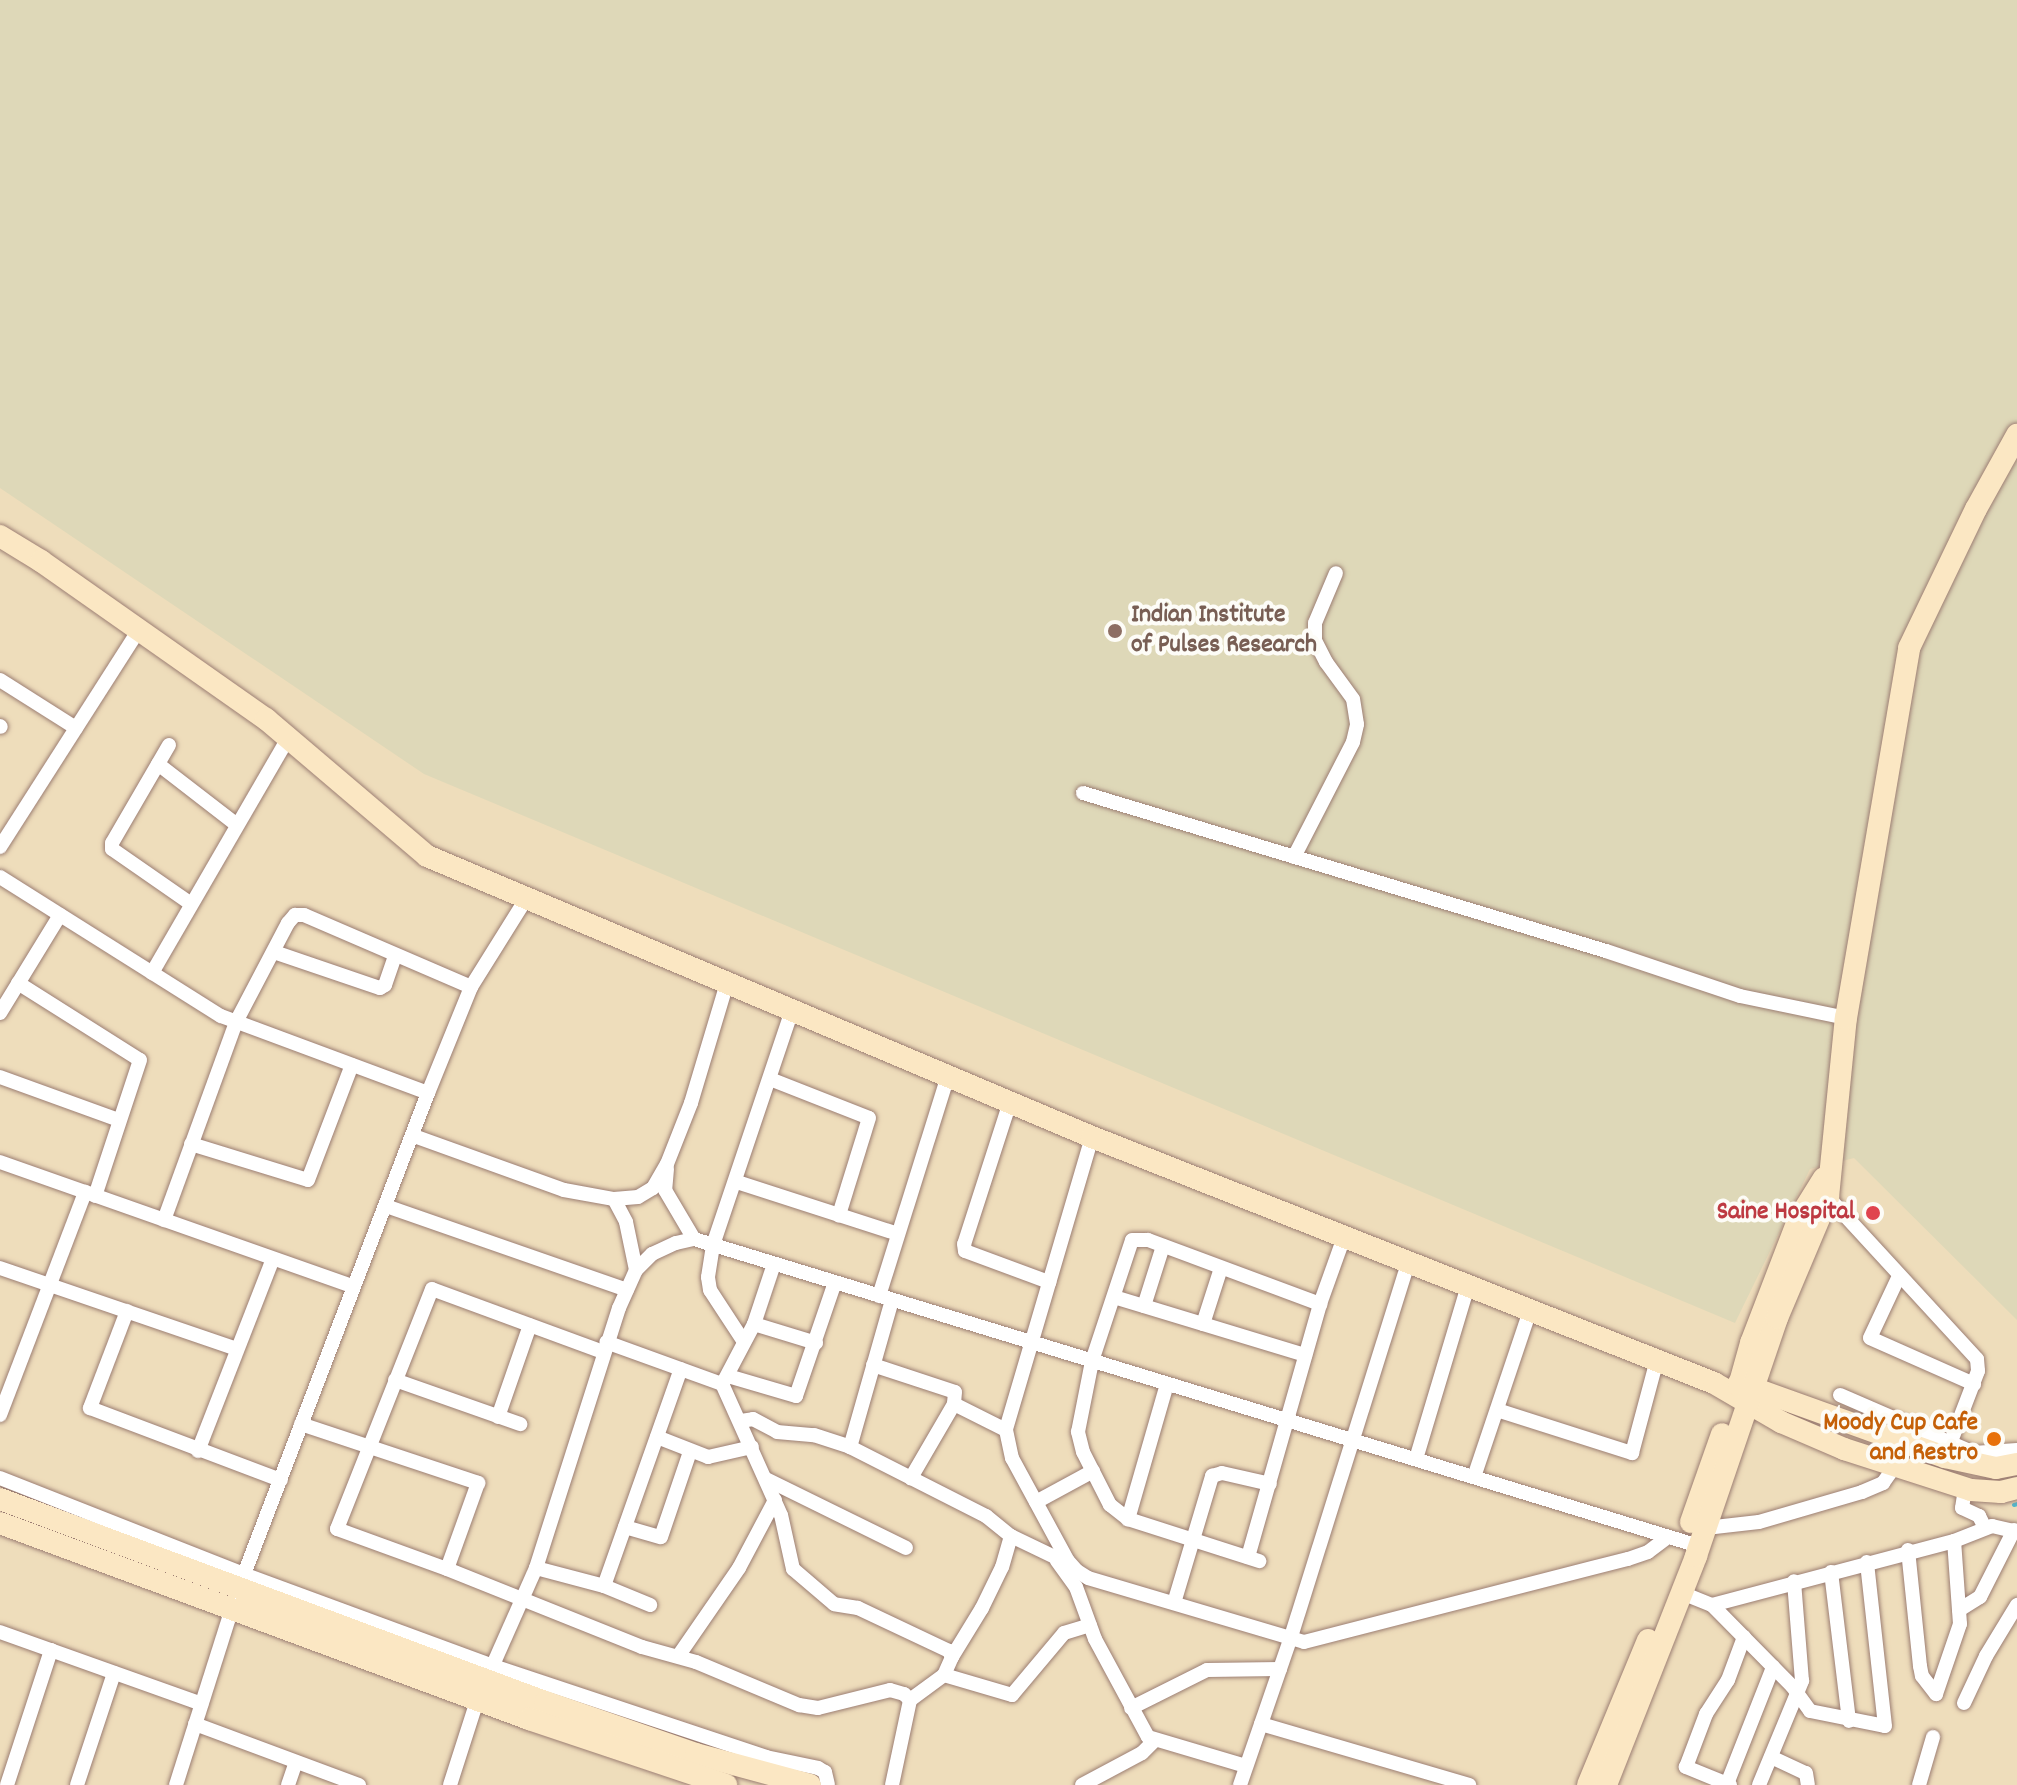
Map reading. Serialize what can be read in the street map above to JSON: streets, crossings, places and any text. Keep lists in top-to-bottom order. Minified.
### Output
{"places":["Indian Institute of Pulses Research","Saine Hospital","Moody Cup Cafe and Restro"]}
